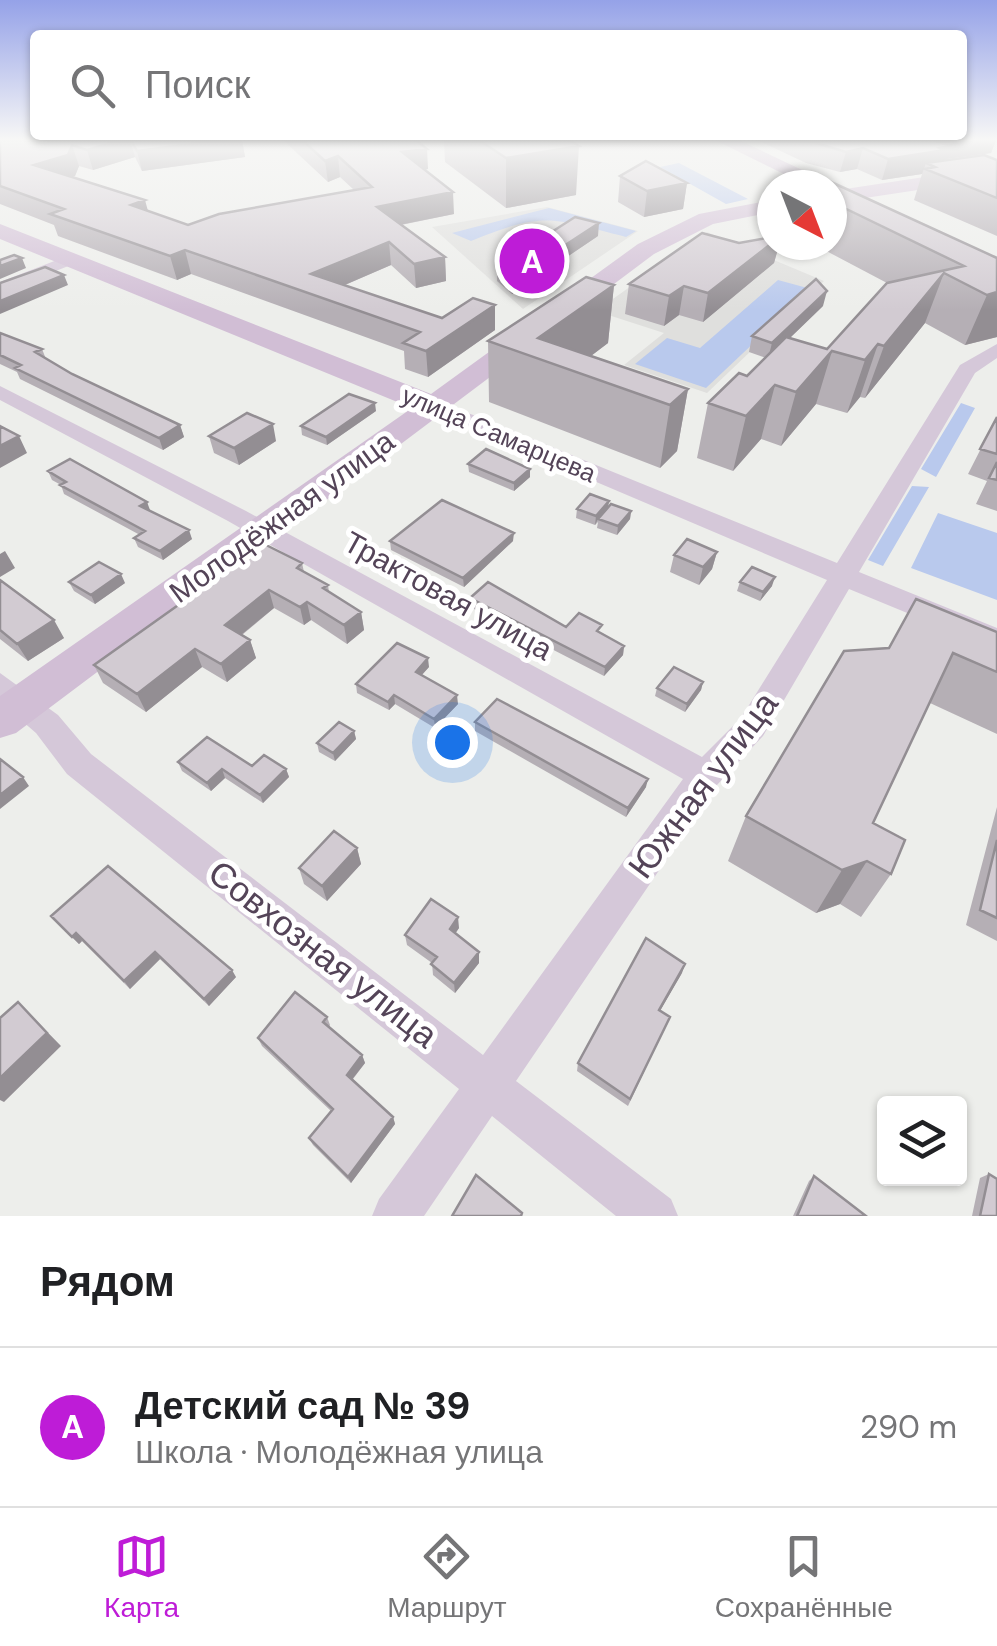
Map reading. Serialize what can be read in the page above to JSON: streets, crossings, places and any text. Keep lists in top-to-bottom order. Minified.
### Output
{"streets":{"street":["улица Самарцева","Молодёжная улица","Трактовая улица","Южная улица","Совхозная улица"]},"crossings":[["улица Самарцева","Молодёжная улица"],["улица Самарцева","Южная улица"],["Молодёжная улица","Трактовая улица"],["Молодёжная улица","Совхозная улица"],["Трактовая улица","Южная улица"],["Южная улица","Совхозная улица"]],"north":"bottom right","page":{"search":"Поиск","pins":"A","heading":"Рядом","list":[{"mark":"A","name":"Детский сад № 39","note":"Школа · Молодёжная улица","value":"290 m"}],"nav":["Карта","Маршрут","Сохранённые"]}}
